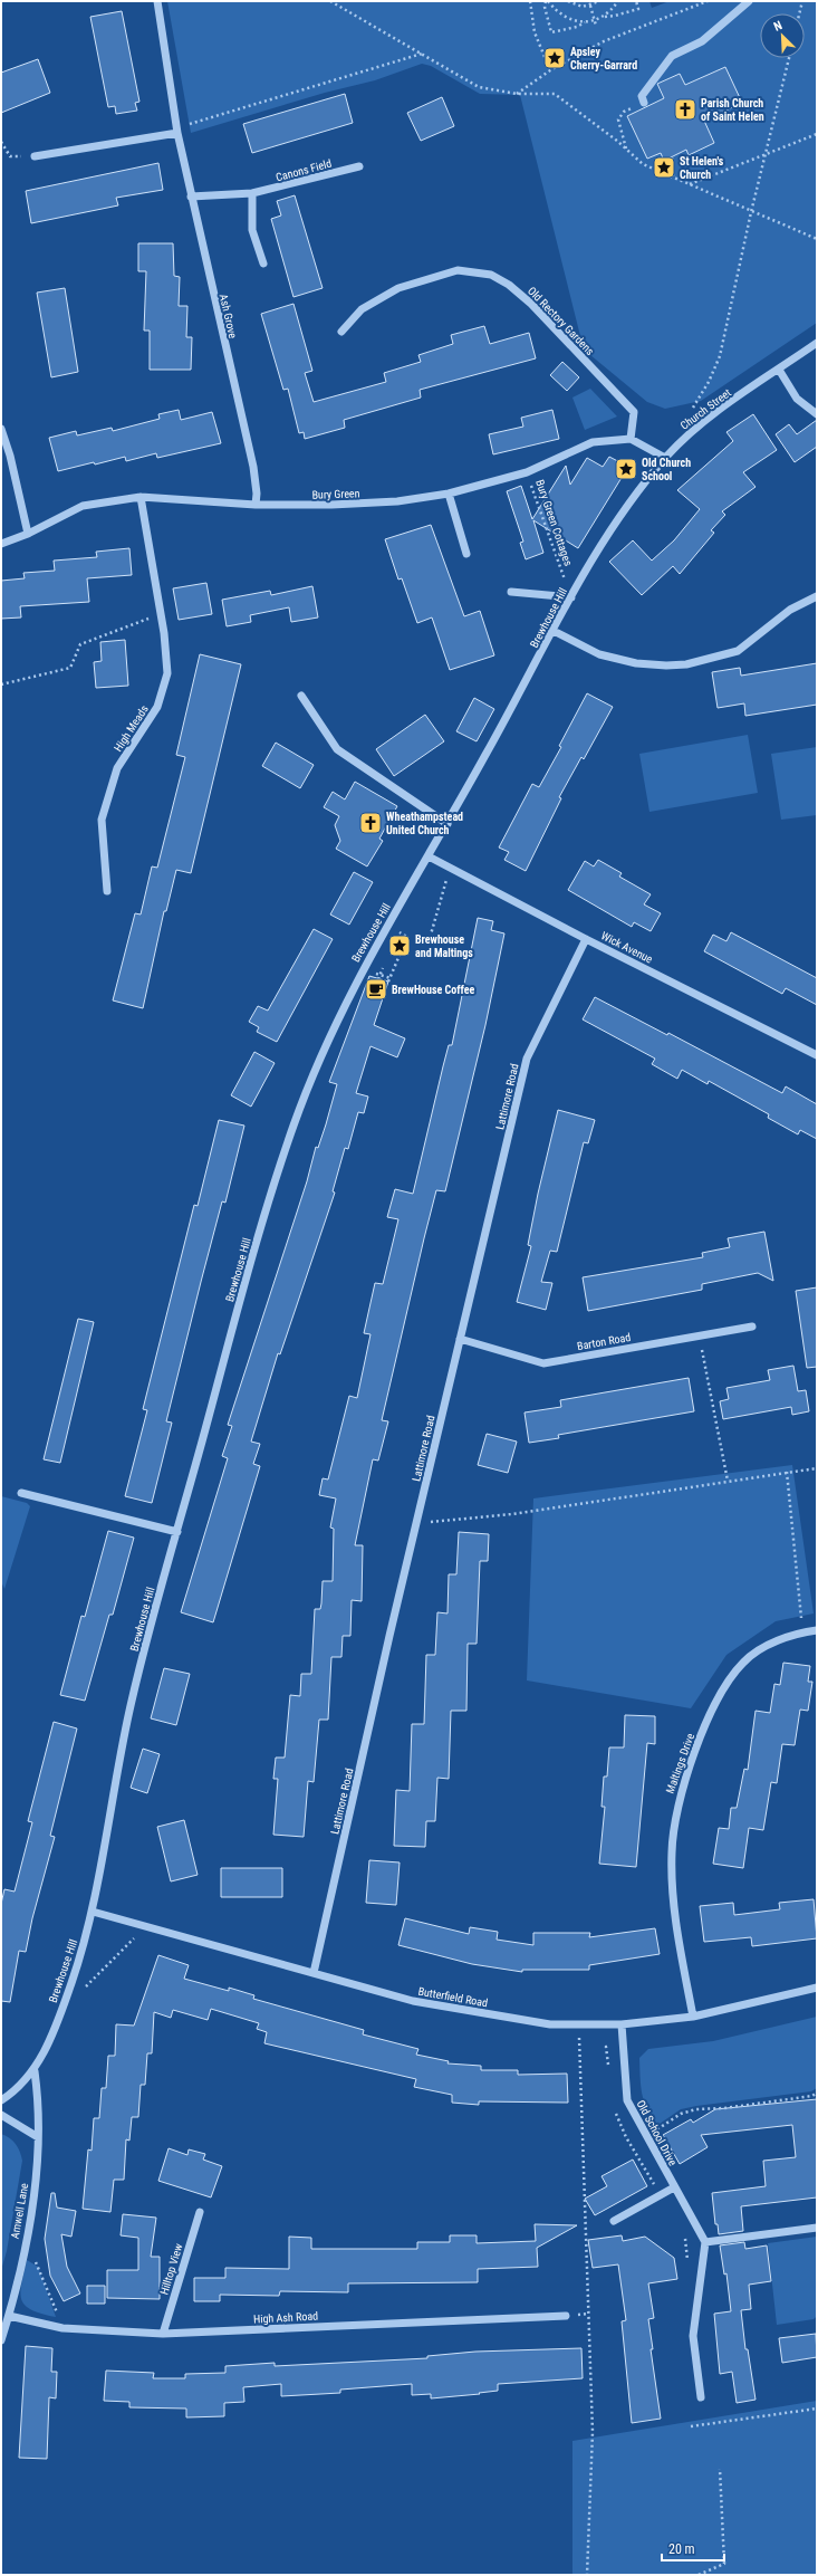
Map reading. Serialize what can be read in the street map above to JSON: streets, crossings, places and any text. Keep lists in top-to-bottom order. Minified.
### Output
{"streets":{"street":["Canons Field","Ash Grove","Old Rectory Gardens","Church Street","Bury Green","Brewhouse Hill","High Meads","Wick Avenue","Lattimore Road","Barton Road","Maltings Drive","Butterfield Road","Old School Drive","Amwell Lane","Hilltop View","High Ash Road"],"path":["Bury Green Cottages"]},"crossings":[["Canons Field","Ash Grove"],["Ash Grove","Bury Green"],["Old Rectory Gardens","Bury Green"],["Church Street","Brewhouse Hill"],["Bury Green","Bury Green Cottages"],["Bury Green","High Meads"],["Brewhouse Hill","Wick Avenue"],["Brewhouse Hill","Butterfield Road"],["Brewhouse Hill","Amwell Lane"],["Wick Avenue","Lattimore Road"],["Lattimore Road","Barton Road"],["Lattimore Road","Butterfield Road"],["Maltings Drive","Butterfield Road"],["Butterfield Road","Old School Drive"],["Amwell Lane","High Ash Road"],["Hilltop View","High Ash Road"]],"places":{"place":["Apsley Cherry-Garrard","St Helen's Church","Old Church School","Brewhouse and Maltings"],"church":["Parish Church of Saint Helen","Wheathampstead United Church"],"cafe":["BrewHouse Coffee"]},"scale_bar":"20 m","north":"top left"}
